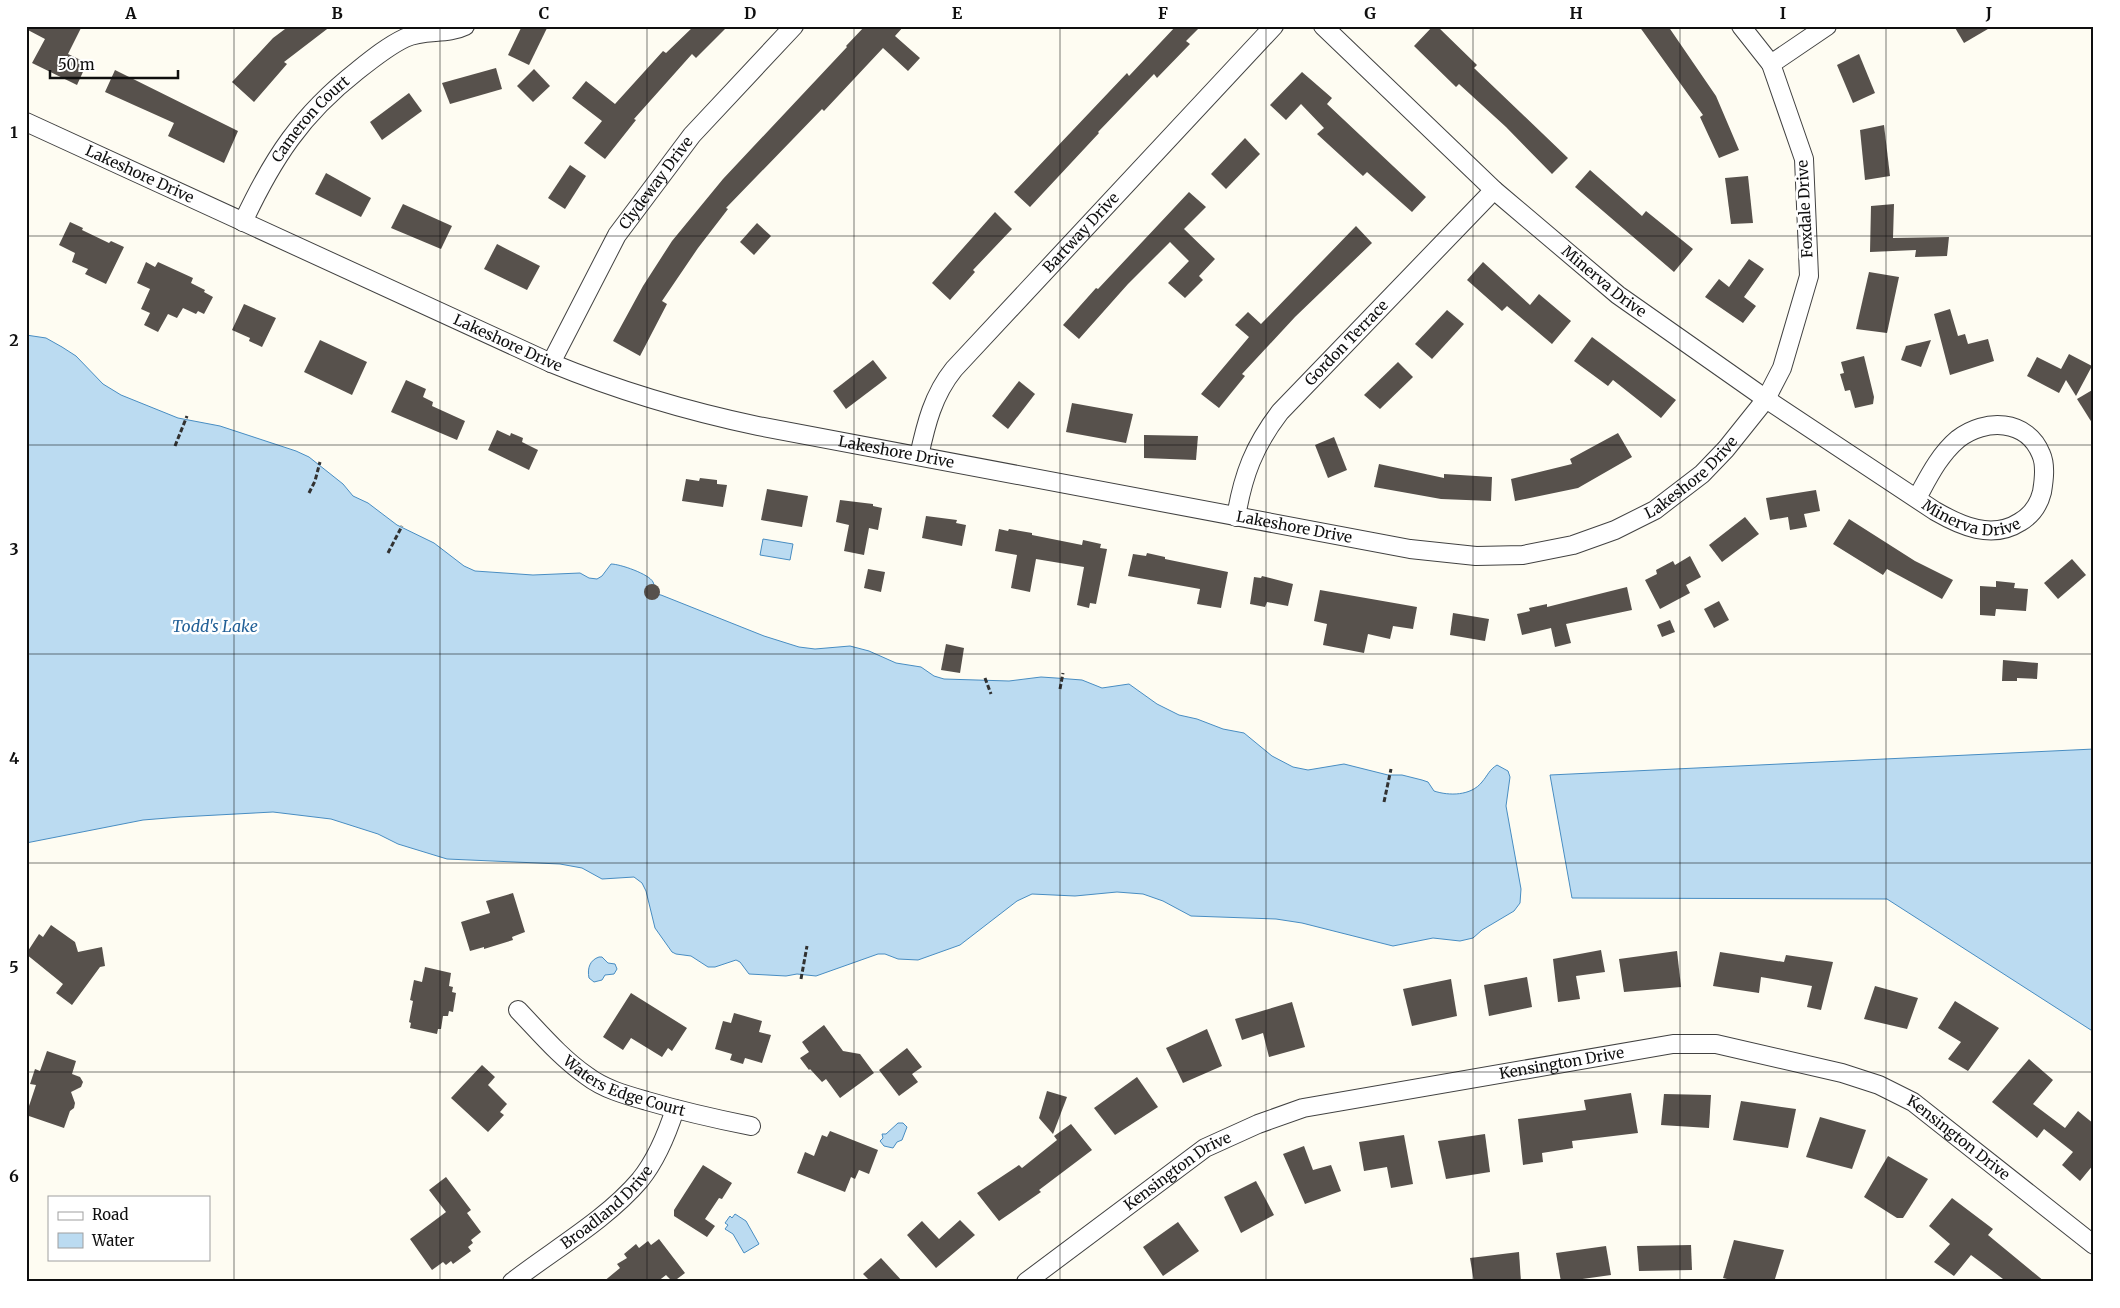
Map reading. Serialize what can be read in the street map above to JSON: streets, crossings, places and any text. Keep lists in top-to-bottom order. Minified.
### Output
{"streets":{"street":["Cameron Court","Lakeshore Drive","Clydeway Drive","Foxdale Drive","Bartway Drive","Minerva Drive","Gordon Terrace","Kensington Drive","Waters Edge Court","Broadland Drive"]},"crossings":[["Cameron Court","Lakeshore Drive"],["Lakeshore Drive","Clydeway Drive"],["Lakeshore Drive","Foxdale Drive"],["Lakeshore Drive","Bartway Drive"],["Lakeshore Drive","Minerva Drive"],["Lakeshore Drive","Gordon Terrace"],["Foxdale Drive","Minerva Drive"],["Minerva Drive","Gordon Terrace"],["Waters Edge Court","Broadland Drive"]],"water":["Todd's Lake"],"legend":["Road","Water"],"scale_bar":"50 m","grid":{"columns":["A","B","C","D","E","F","G","H","I","J"],"rows":["1","2","3","4","5","6"]}}
